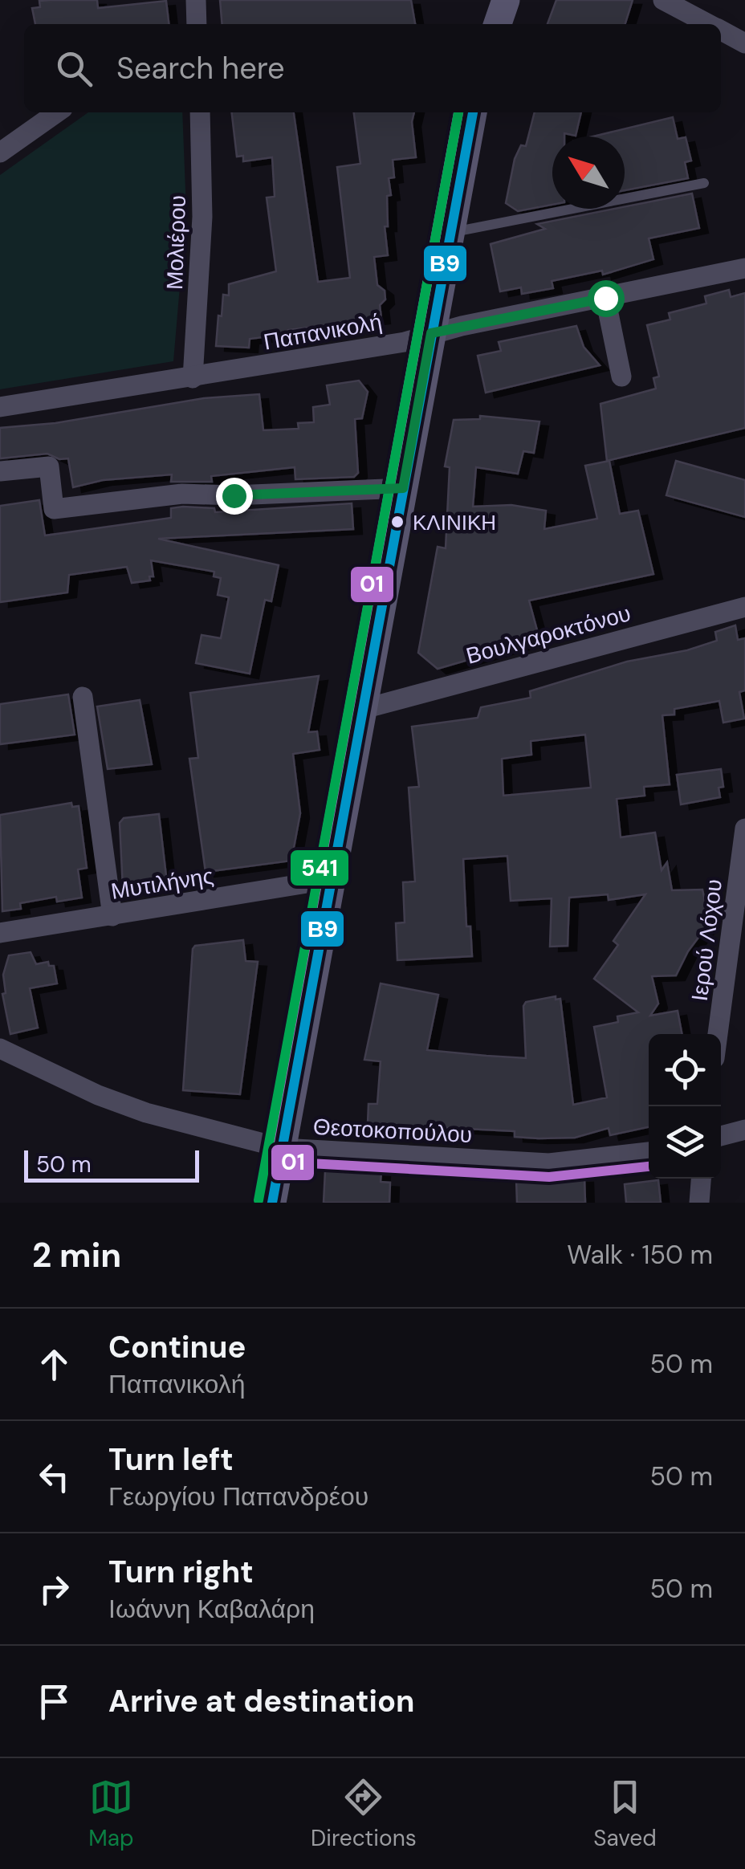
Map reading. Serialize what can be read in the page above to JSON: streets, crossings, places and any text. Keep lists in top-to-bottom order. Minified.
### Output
{"streets":{"street":["Μολιέρου","Παπανικολή","Βουλγαροκτόνου","Μυτιλήνης","Ιερού Λόχου","Θεοτοκοπούλου"]},"crossings":[["Μολιέρου","Παπανικολή"]],"places":["ΚΛΙΝΙΚΗ"],"lines":["transit line Β9","transit line 01","transit line 541"],"scale_bar":"50 m","north":"top left","page":{"search":"Search here","scale":"50 m","heading":["2 min","Walk · 150 m"],"list":[["Continue","Παπανικολή","50 m"],["Turn left","Γεωργίου Παπανδρέου","50 m"],["Turn right","Ιωάννη Καβαλάρη","50 m"],"Arrive at destination"],"nav":["Map","Directions","Saved"]}}
